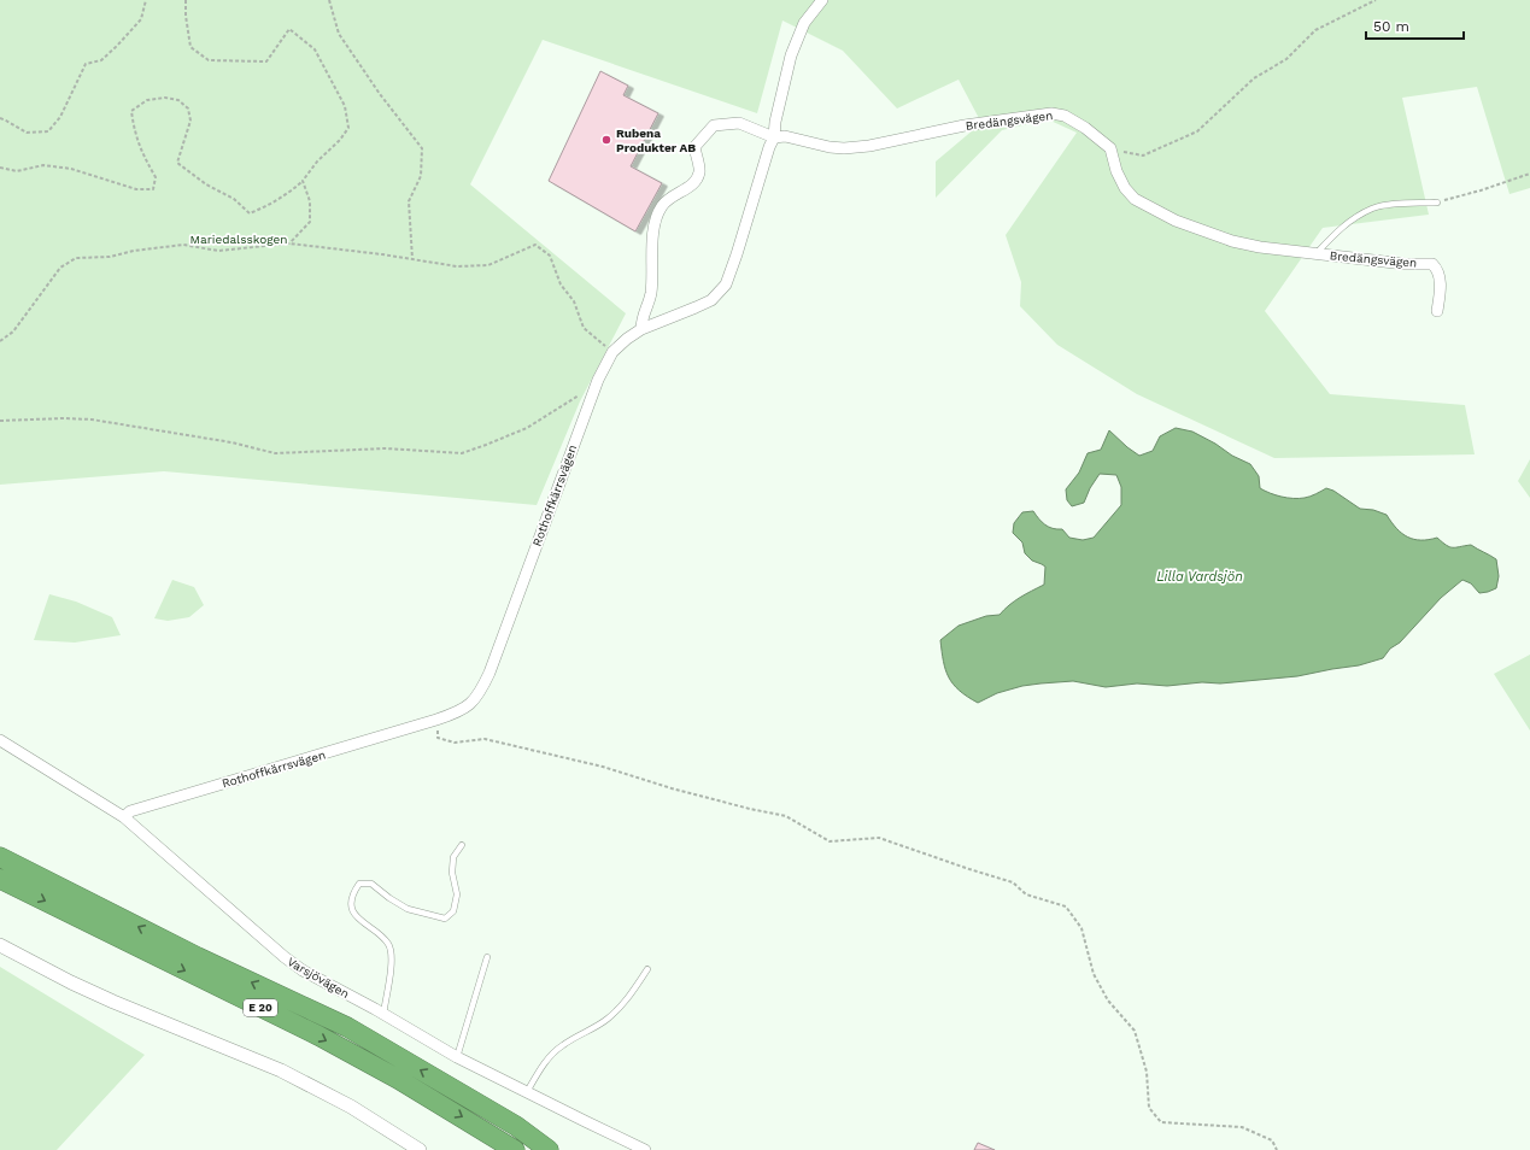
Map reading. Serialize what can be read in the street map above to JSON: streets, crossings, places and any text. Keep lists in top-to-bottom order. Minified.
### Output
{"streets":{"highway":["E 20"],"street":["Bredängsvägen","Rothoffkärrsvägen","Varsjövägen"]},"crossings":[["Bredängsvägen","Rothoffkärrsvägen"],["Rothoffkärrsvägen","Varsjövägen"]],"water":["Lilla Vardsjön"],"parks":["Mariedalsskogen"],"places":["Rubena Produkter AB"],"scale_bar":"50 m"}
